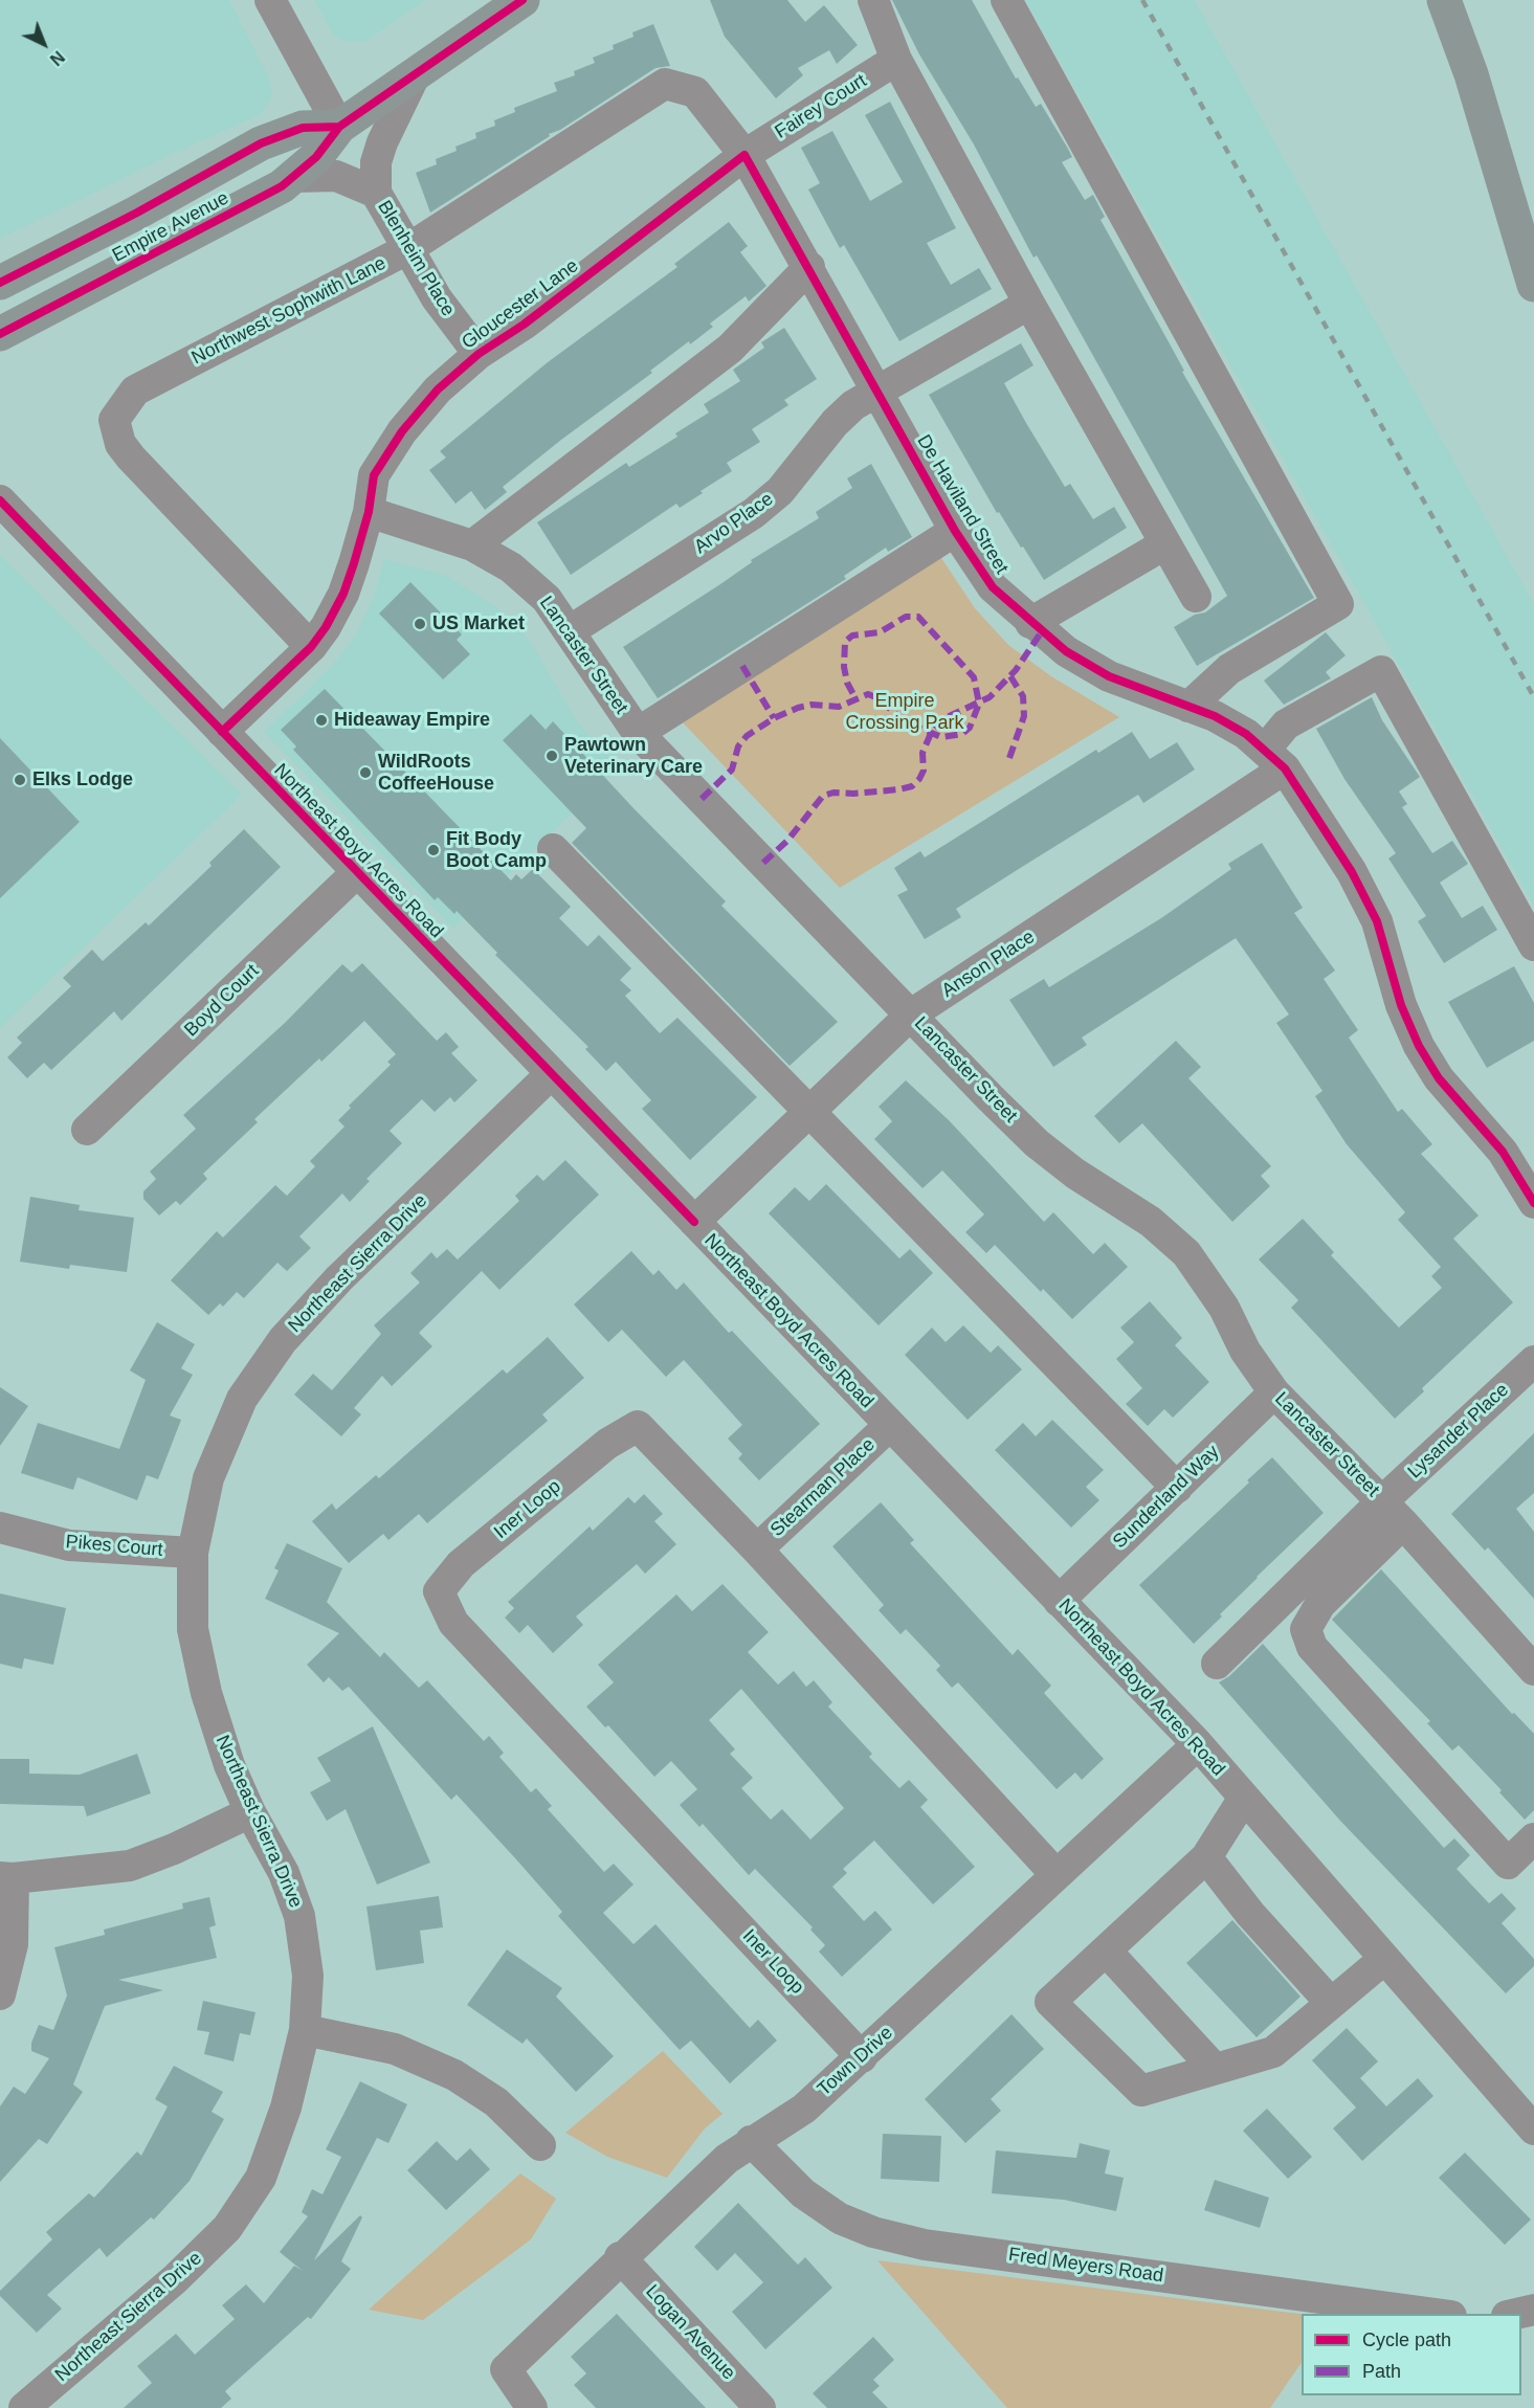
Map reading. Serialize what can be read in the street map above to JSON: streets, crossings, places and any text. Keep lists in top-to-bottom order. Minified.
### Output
{"streets":{"highway":["Empire Avenue"],"street":["Fairey Court","Blenheim Place","Gloucester Lane","Northwest Sophwith Lane","De Haviland Street","Arvo Place","Lancaster Street","Northeast Boyd Acres Road","Anson Place","Boyd Court","Northeast Sierra Drive","Lysander Place","Stearman Place","Sunderland Way","Iner Loop","Pikes Court","Town Drive","Fred Meyers Road","Logan Avenue"]},"crossings":[["Fairey Court","Gloucester Lane"],["Fairey Court","Northwest Sophwith Lane"],["Fairey Court","De Haviland Street"],["Empire Avenue","Blenheim Place"],["Blenheim Place","Gloucester Lane"],["Blenheim Place","Northwest Sophwith Lane"],["Gloucester Lane","Northwest Sophwith Lane"],["Gloucester Lane","De Haviland Street"],["Gloucester Lane","Lancaster Street"],["Gloucester Lane","Northeast Boyd Acres Road"],["Northwest Sophwith Lane","De Haviland Street"],["De Haviland Street","Arvo Place"],["De Haviland Street","Anson Place"],["Arvo Place","Lancaster Street"],["Lancaster Street","Anson Place"],["Lancaster Street","Lysander Place"],["Lancaster Street","Sunderland Way"],["Northeast Boyd Acres Road","Anson Place"],["Northeast Boyd Acres Road","Boyd Court"],["Northeast Boyd Acres Road","Northeast Sierra Drive"],["Northeast Boyd Acres Road","Stearman Place"],["Northeast Boyd Acres Road","Sunderland Way"],["Northeast Boyd Acres Road","Town Drive"],["Northeast Sierra Drive","Pikes Court"],["Stearman Place","Iner Loop"],["Iner Loop","Town Drive"],["Town Drive","Fred Meyers Road"],["Town Drive","Logan Avenue"]],"parks":["Empire Crossing Park"],"places":["US Market","Hideaway Empire","Pawtown Veterinary Care","WildRoots CoffeeHouse","Elks Lodge","Fit Body Boot Camp"],"legend":["Cycle path","Path"],"north":"bottom right"}
